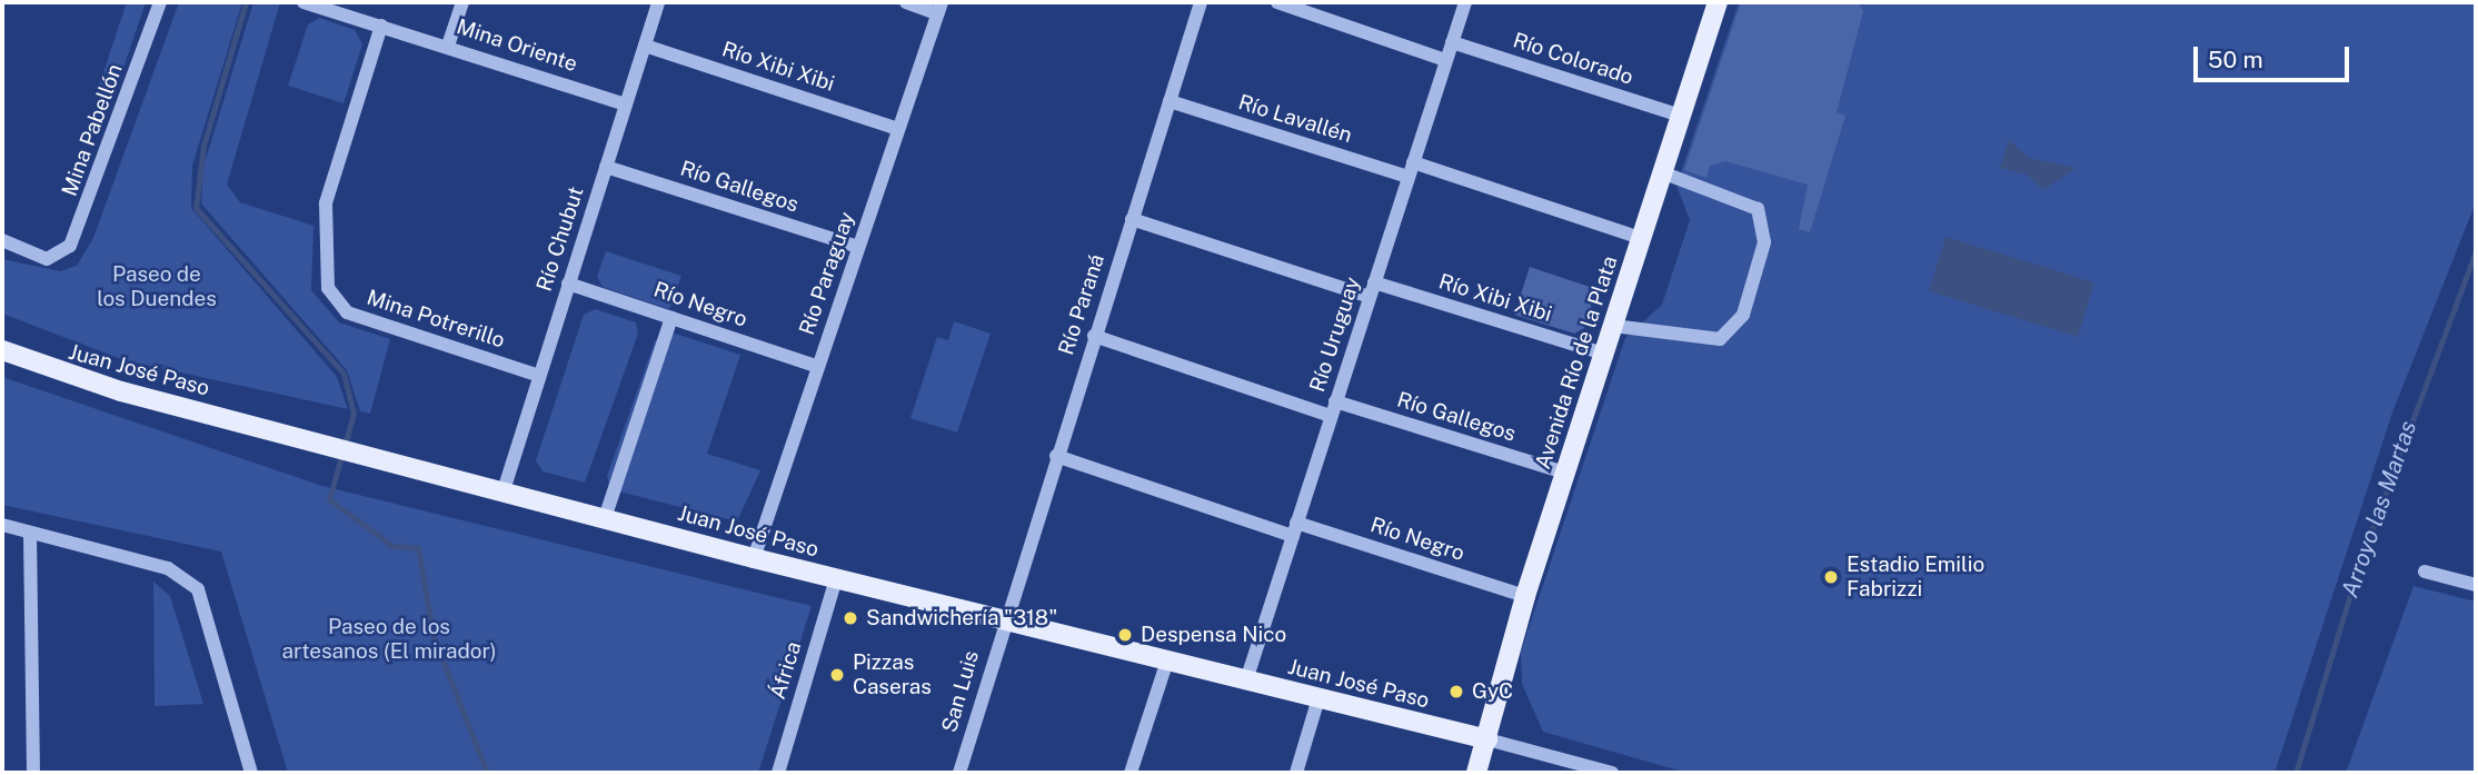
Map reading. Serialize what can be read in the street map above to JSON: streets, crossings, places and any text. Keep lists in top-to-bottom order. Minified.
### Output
{"streets":{"main road":["Avenida Río de la Plata","Juan José Paso"],"street":["Mina Oriente","Río Colorado","Río Xibi Xibi","Río Lavallén","Mina Pabellón","Río Gallegos","Río Chubut","Río Paraguay","Río Negro","Río Paraná","Mina Potrerillo","Río Uruguay","África","San Luis"]},"crossings":[["Mina Oriente","Río Chubut"],["Mina Oriente","Mina Potrerillo"],["Río Colorado","Río Uruguay"],["Río Colorado","Avenida Río de la Plata"],["Río Xibi Xibi","Río Chubut"],["Río Xibi Xibi","Río Paraguay"],["Río Xibi Xibi","Río Uruguay"],["Río Xibi Xibi","Avenida Río de la Plata"],["Río Lavallén","Río Paraná"],["Río Lavallén","Río Uruguay"],["Río Gallegos","Río Chubut"],["Río Gallegos","Río Paraguay"],["Río Gallegos","Río Paraná"],["Río Gallegos","Río Uruguay"],["Río Gallegos","Avenida Río de la Plata"],["Río Chubut","Río Negro"],["Río Chubut","Mina Potrerillo"],["Río Chubut","Juan José Paso"],["Río Paraguay","Río Negro"],["Río Paraguay","Juan José Paso"],["Río Negro","Río Paraná"],["Río Negro","Río Uruguay"],["Río Negro","Avenida Río de la Plata"],["Río Paraná","Juan José Paso"],["Río Paraná","San Luis"],["Río Uruguay","Juan José Paso"],["Avenida Río de la Plata","Juan José Paso"],["Juan José Paso","África"],["Juan José Paso","San Luis"]],"water":["Arroyo las Martas"],"parks":["Paseo de los Duendes","Paseo de los artesanos (El mirador)"],"places":["Estadio Emilio Fabrizzi","Sandwichería \"318\"","Despensa Nico","Pizzas Caseras","GyC"],"scale_bar":"50 m"}
